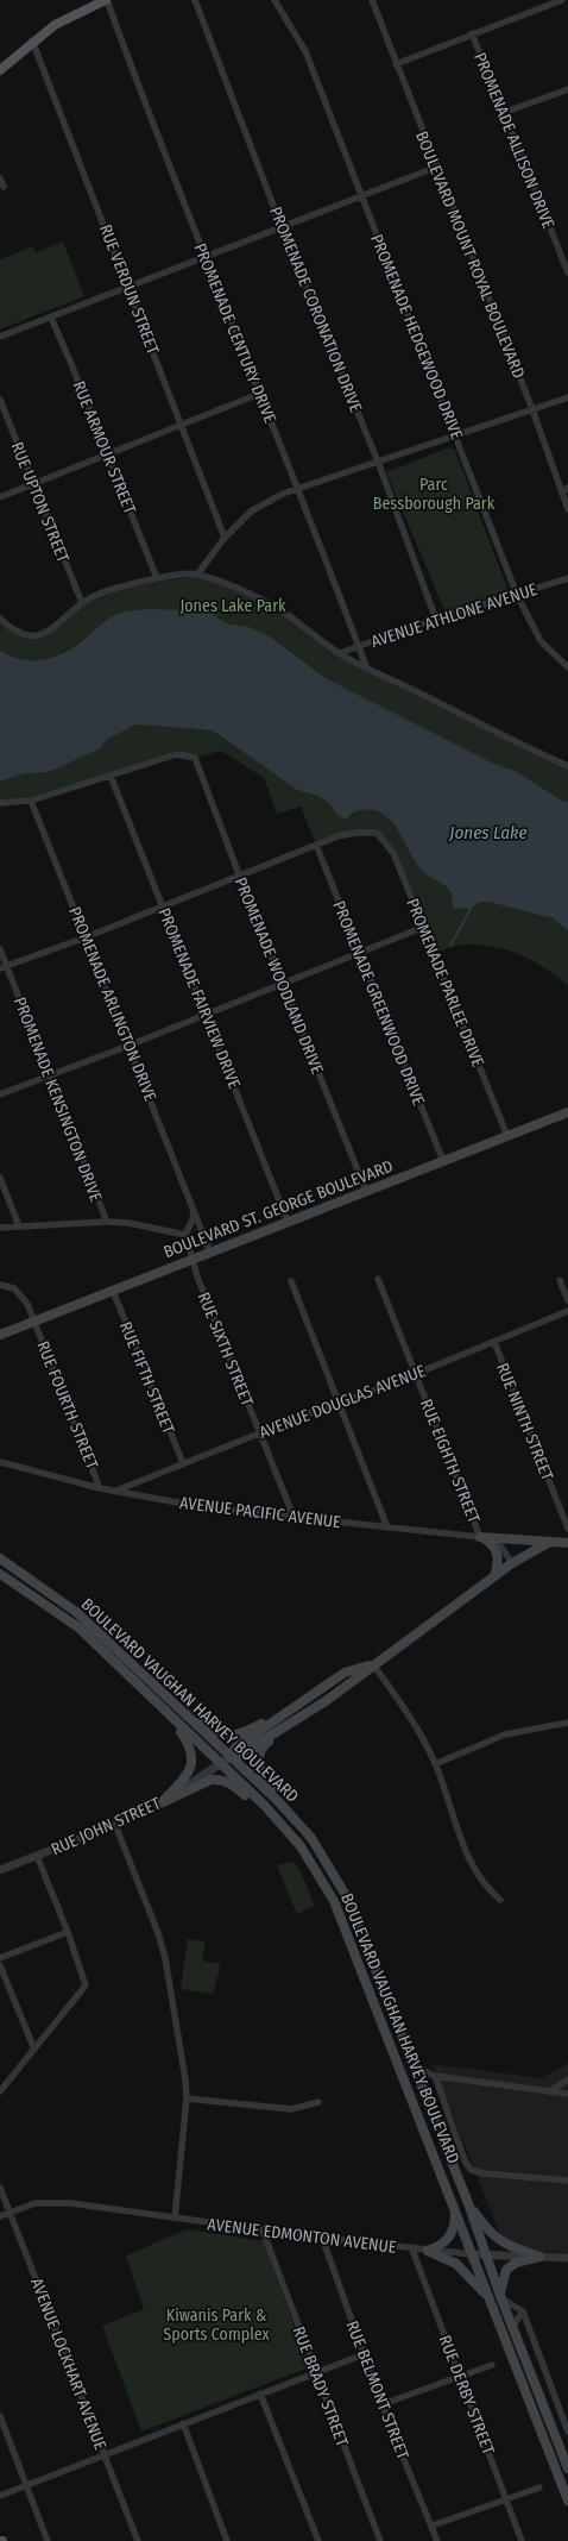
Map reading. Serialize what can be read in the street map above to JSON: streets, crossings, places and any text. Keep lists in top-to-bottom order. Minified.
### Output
{"streets":{"main road":["BOULEVARD ST. GEORGE BOULEVARD","BOULEVARD VAUGHAN HARVEY BOULEVARD"],"street":["PROMENADE ALLISON DRIVE","BOULEVARD MOUNT ROYAL BOULEVARD","RUE VERDUN STREET","PROMENADE CORONATION DRIVE","PROMENADE CENTURY DRIVE","PROMENADE HEDGEWOOD DRIVE","RUE ARMOUR STREET","RUE UPTON STREET","AVENUE ATHLONE AVENUE","PROMENADE WOODLAND DRIVE","PROMENADE PARLEE DRIVE","PROMENADE FAIRVIEW DRIVE","PROMENADE GREENWOOD DRIVE","PROMENADE ARLINGTON DRIVE","PROMENADE KENSINGTON DRIVE","RUE SIXTH STREET","RUE FIFTH STREET","AVENUE DOUGLAS AVENUE","RUE FOURTH STREET","RUE NINTH STREET","RUE EIGHTH STREET","AVENUE PACIFIC AVENUE","RUE JOHN STREET","AVENUE EDMONTON AVENUE","AVENUE LOCKHART AVENUE","RUE BRADY STREET","RUE BELMONT STREET","RUE DERBY STREET"]},"crossings":[["PROMENADE CORONATION DRIVE","AVENUE ATHLONE AVENUE"],["PROMENADE CENTURY DRIVE","AVENUE ATHLONE AVENUE"],["PROMENADE HEDGEWOOD DRIVE","AVENUE ATHLONE AVENUE"],["PROMENADE WOODLAND DRIVE","PROMENADE FAIRVIEW DRIVE"],["PROMENADE WOODLAND DRIVE","BOULEVARD ST. GEORGE BOULEVARD"],["PROMENADE PARLEE DRIVE","PROMENADE GREENWOOD DRIVE"],["PROMENADE PARLEE DRIVE","BOULEVARD ST. GEORGE BOULEVARD"],["PROMENADE FAIRVIEW DRIVE","BOULEVARD ST. GEORGE BOULEVARD"],["PROMENADE GREENWOOD DRIVE","BOULEVARD ST. GEORGE BOULEVARD"],["PROMENADE ARLINGTON DRIVE","BOULEVARD ST. GEORGE BOULEVARD"],["BOULEVARD ST. GEORGE BOULEVARD","RUE SIXTH STREET"],["BOULEVARD ST. GEORGE BOULEVARD","RUE FIFTH STREET"],["BOULEVARD ST. GEORGE BOULEVARD","RUE FOURTH STREET"],["RUE SIXTH STREET","AVENUE DOUGLAS AVENUE"],["RUE SIXTH STREET","AVENUE PACIFIC AVENUE"],["RUE FIFTH STREET","AVENUE DOUGLAS AVENUE"],["AVENUE DOUGLAS AVENUE","RUE NINTH STREET"],["AVENUE DOUGLAS AVENUE","RUE EIGHTH STREET"],["AVENUE DOUGLAS AVENUE","AVENUE PACIFIC AVENUE"],["RUE FOURTH STREET","AVENUE PACIFIC AVENUE"],["RUE EIGHTH STREET","AVENUE PACIFIC AVENUE"],["BOULEVARD VAUGHAN HARVEY BOULEVARD","RUE JOHN STREET"],["BOULEVARD VAUGHAN HARVEY BOULEVARD","AVENUE EDMONTON AVENUE"],["AVENUE EDMONTON AVENUE","AVENUE LOCKHART AVENUE"],["AVENUE EDMONTON AVENUE","RUE BRADY STREET"],["AVENUE EDMONTON AVENUE","RUE BELMONT STREET"],["AVENUE EDMONTON AVENUE","RUE DERBY STREET"]],"water":["Jones Lake"],"parks":["Parc Bessborough Park","Jones Lake Park","Kiwanis Park & Sports Complex"]}
